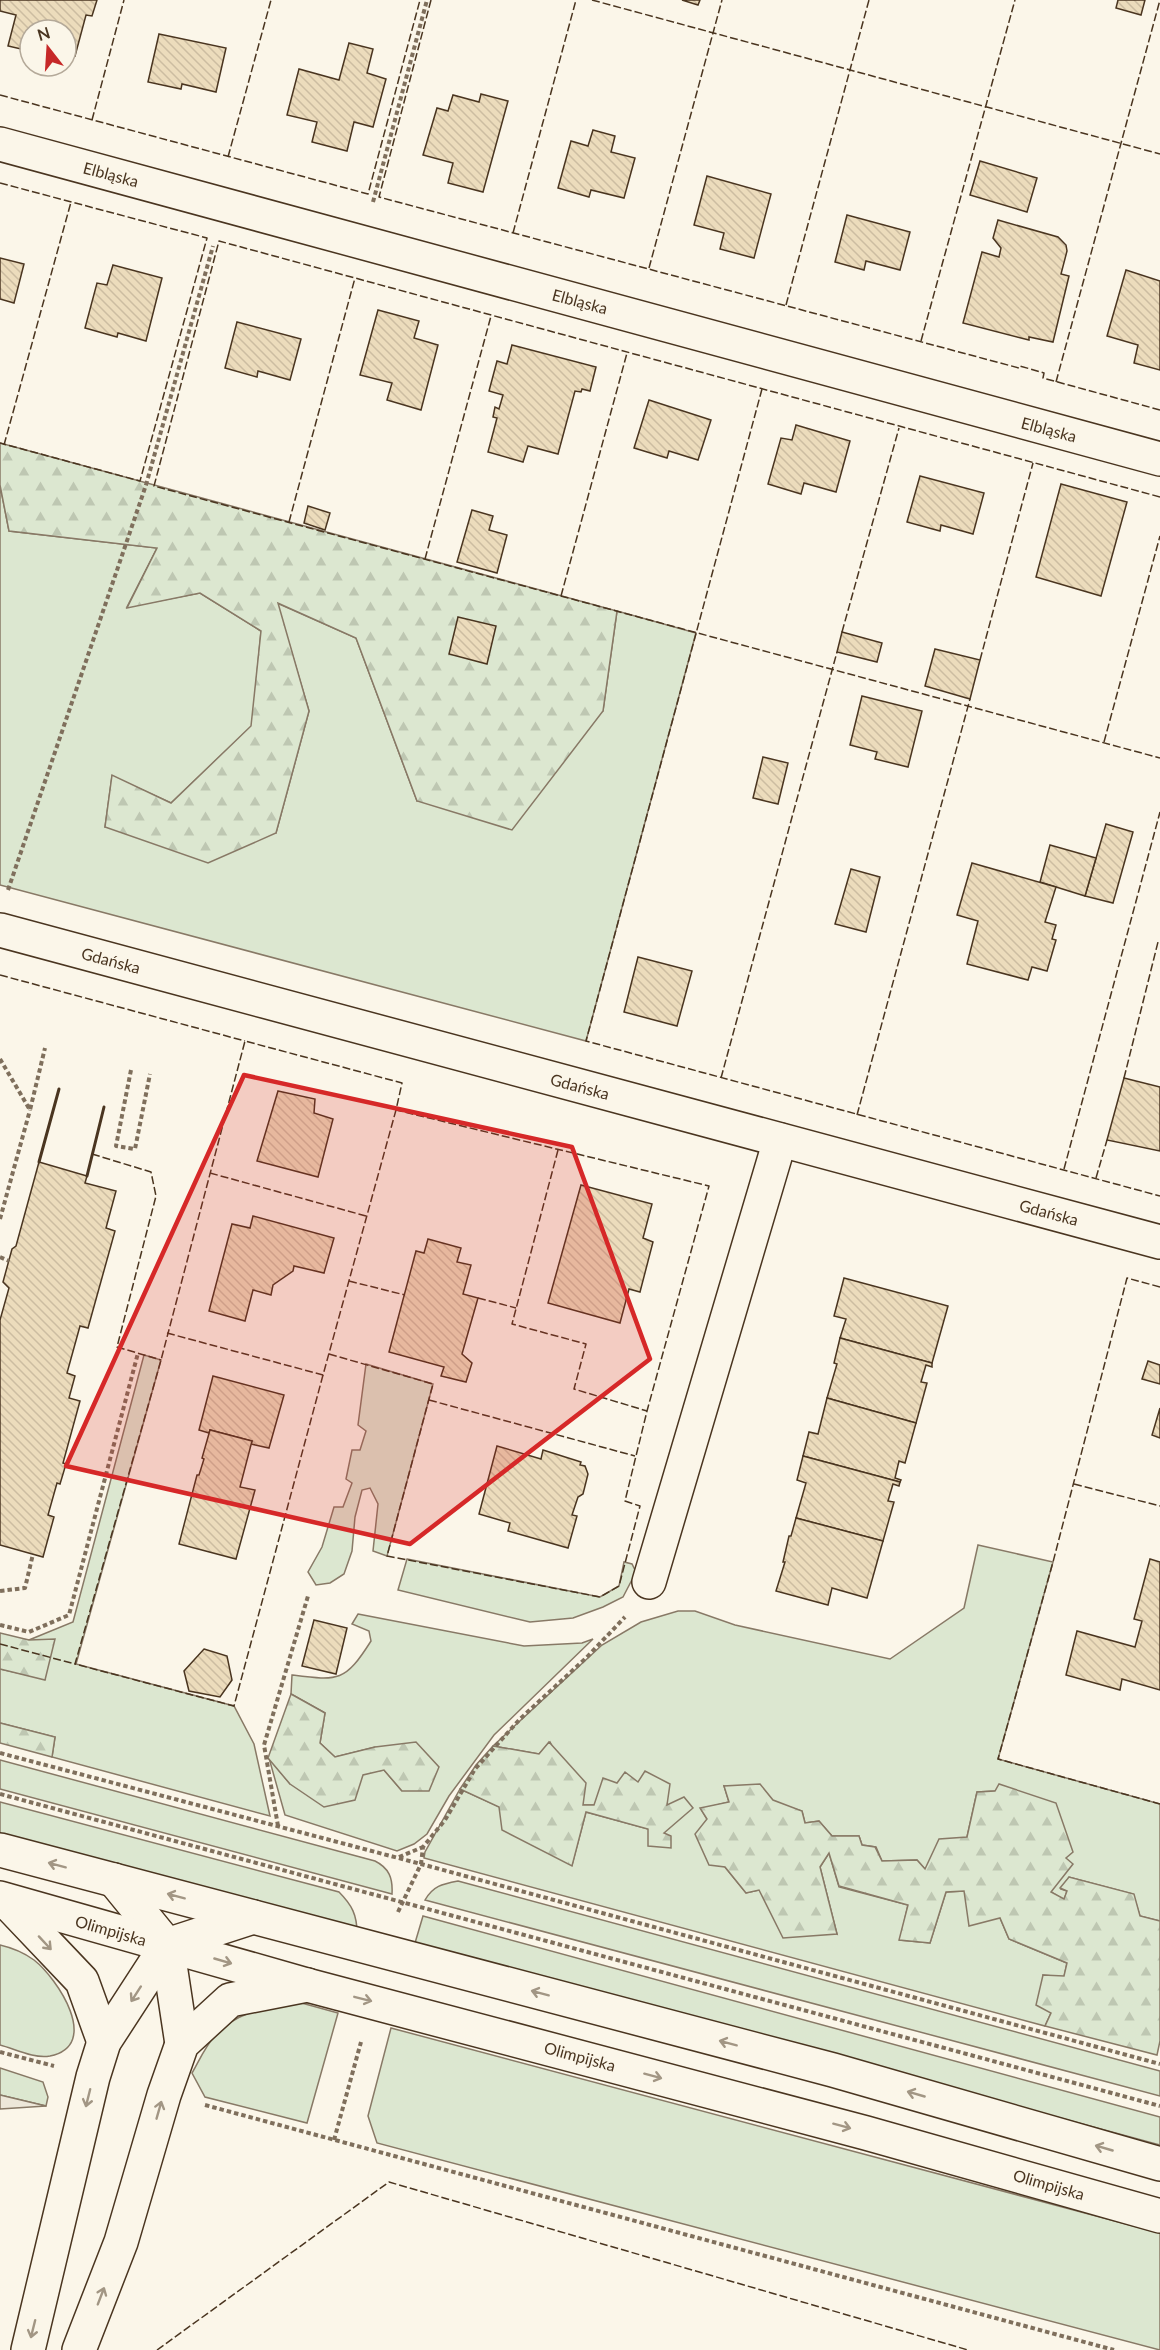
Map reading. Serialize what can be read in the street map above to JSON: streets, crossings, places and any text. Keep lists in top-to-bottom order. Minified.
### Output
{"streets":{"street":["Elbląska","Gdańska","Olimpijska"]},"north":"top"}
